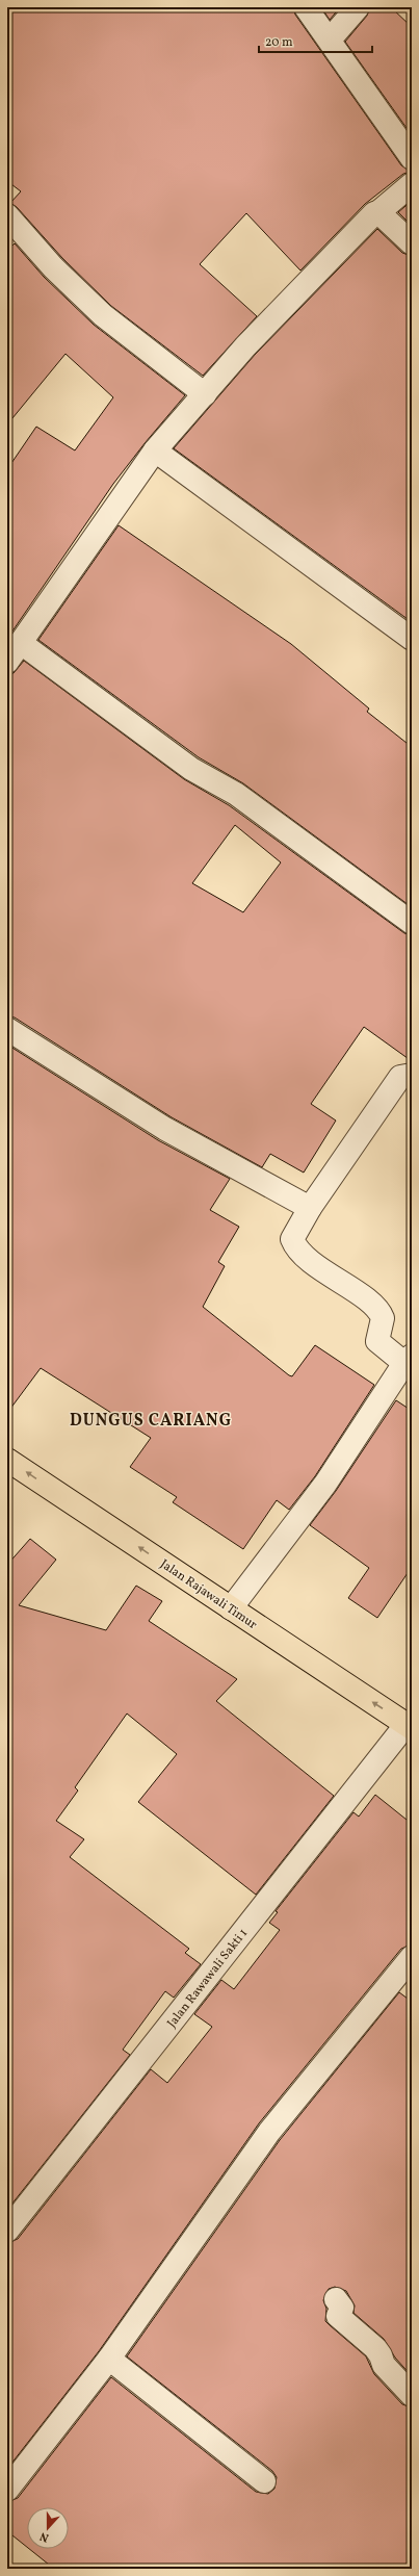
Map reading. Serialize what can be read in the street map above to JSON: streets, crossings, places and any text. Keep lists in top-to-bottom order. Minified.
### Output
{"streets":{"main road":["Jalan Rajawali Timur"],"street":["Jalan Rawawali Sakti 1"]},"crossings":[["Jalan Rajawali Timur","Jalan Rawawali Sakti 1"]],"one_way":["Jalan Rajawali Timur"],"districts":["DUNGUS CARIANG"],"scale_bar":"20 m","north":"bottom"}
